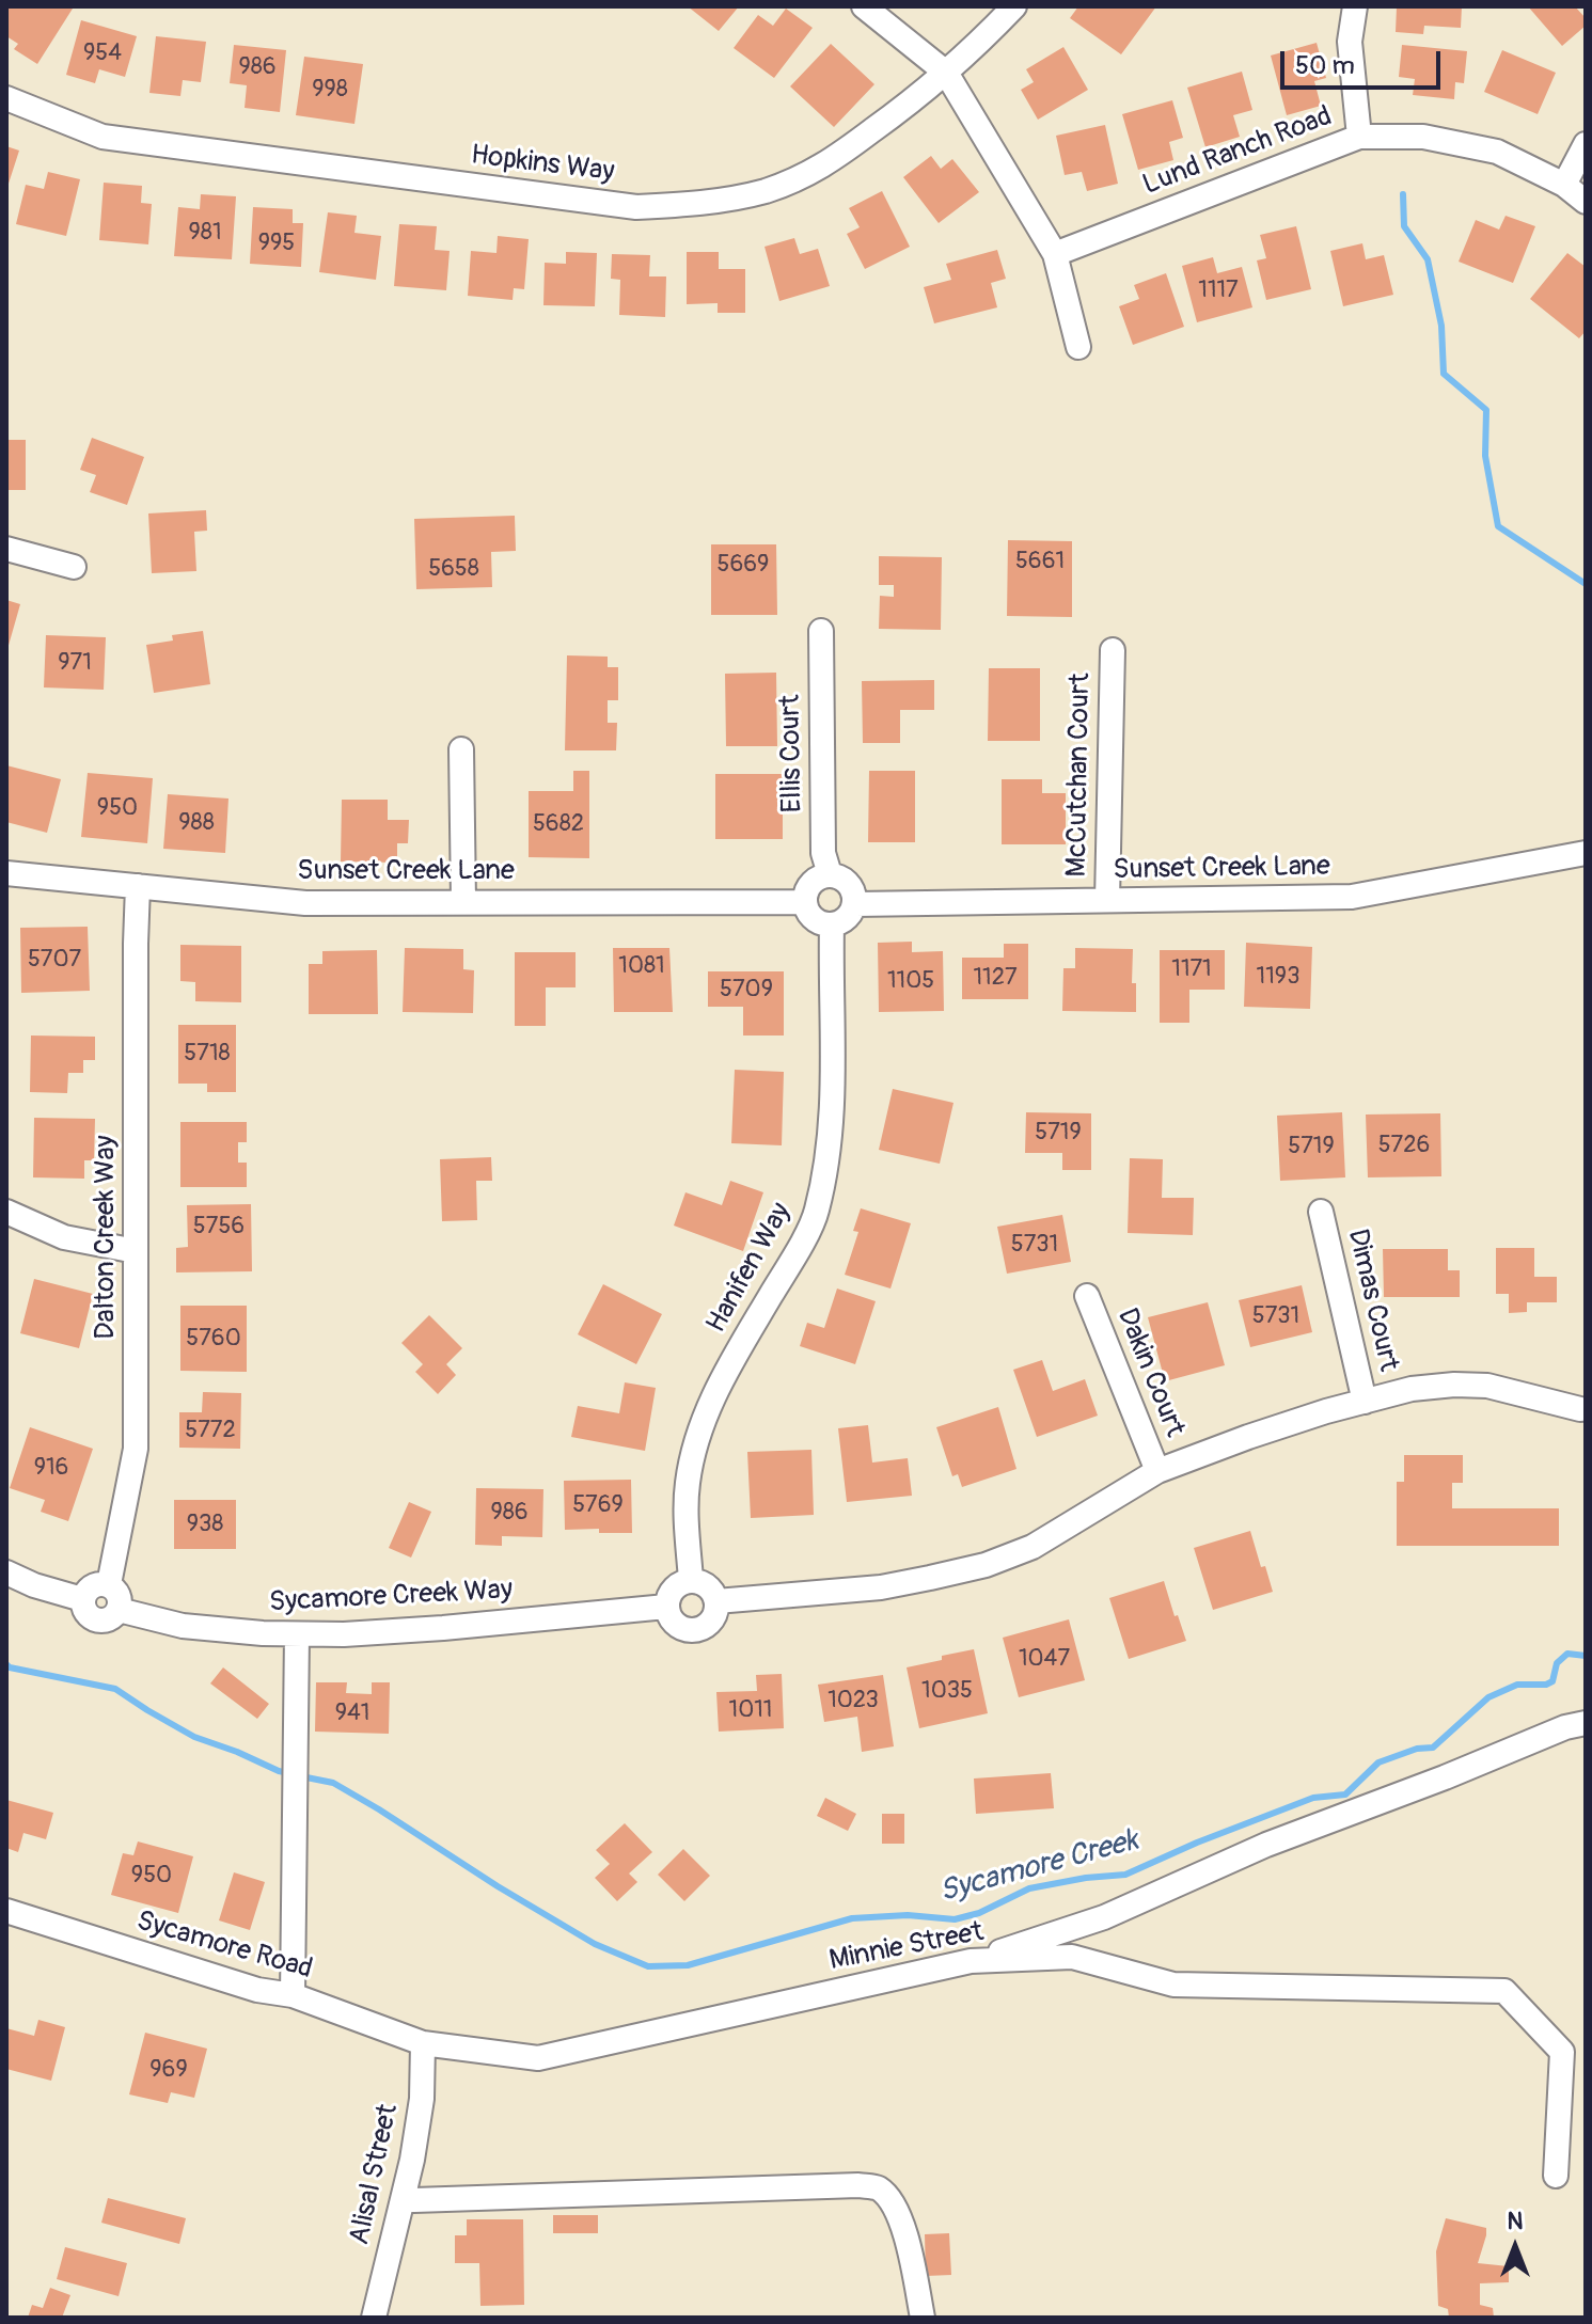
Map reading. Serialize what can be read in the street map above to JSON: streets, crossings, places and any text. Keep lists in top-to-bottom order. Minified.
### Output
{"streets":{"street":["Lund Ranch Road","Hopkins Way","Ellis Court","McCutchan Court","Sunset Creek Lane","Dalton Creek Way","Hanifen Way","Dimas Court","Dakin Court","Sycamore Creek Way","Sycamore Road","Minnie Street","Alisal Street"]},"crossings":[["Ellis Court","Sunset Creek Lane"],["Ellis Court","Hanifen Way"],["McCutchan Court","Sunset Creek Lane"],["Sunset Creek Lane","Dalton Creek Way"],["Sunset Creek Lane","Hanifen Way"],["Dalton Creek Way","Sycamore Creek Way"],["Hanifen Way","Sycamore Creek Way"],["Sycamore Road","Minnie Street"],["Sycamore Road","Alisal Street"],["Minnie Street","Alisal Street"]],"water":["Sycamore Creek"],"house_numbers":["954","986","998","981","995","1117","5661","5669","5658","971","950","988","5682","5707","1081","1171","1193","1127","1105","5709","5718","5719","5726","5719","5756","5731","5731","5760","5772","916","5769","986","938","1047","1035","1023","1011","941","950","969"],"scale_bar":"50 m","north":"top"}
